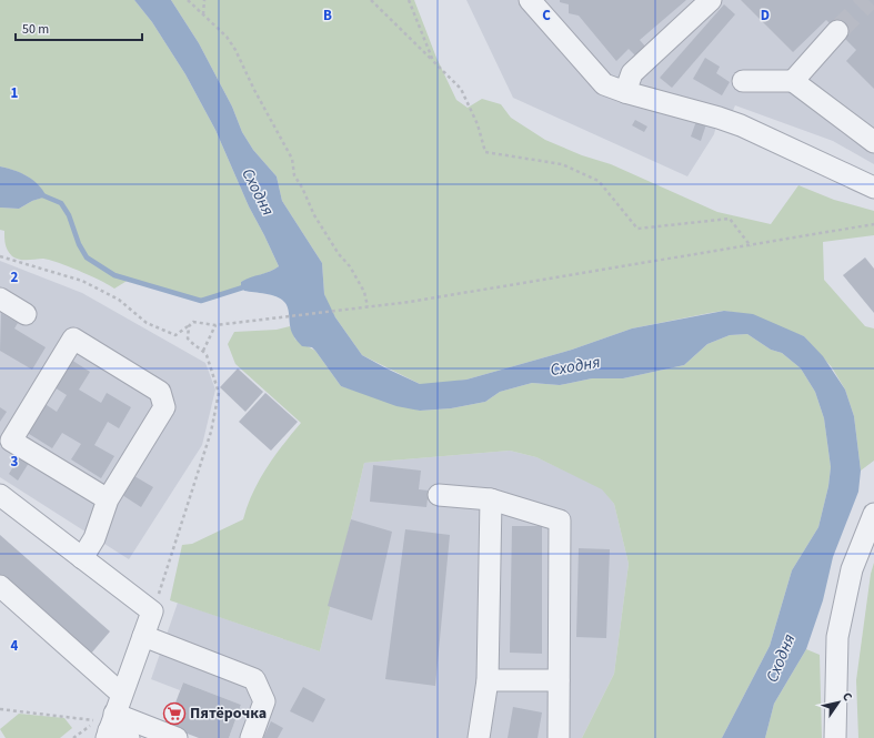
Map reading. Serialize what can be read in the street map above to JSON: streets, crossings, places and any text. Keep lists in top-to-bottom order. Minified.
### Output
{"water":["Сходня"],"places":{"supermarket":["Пятёрочка"]},"scale_bar":"50 m","north":"top right","grid":{"columns":["B","C","D"],"rows":["1","2","3","4"]}}
